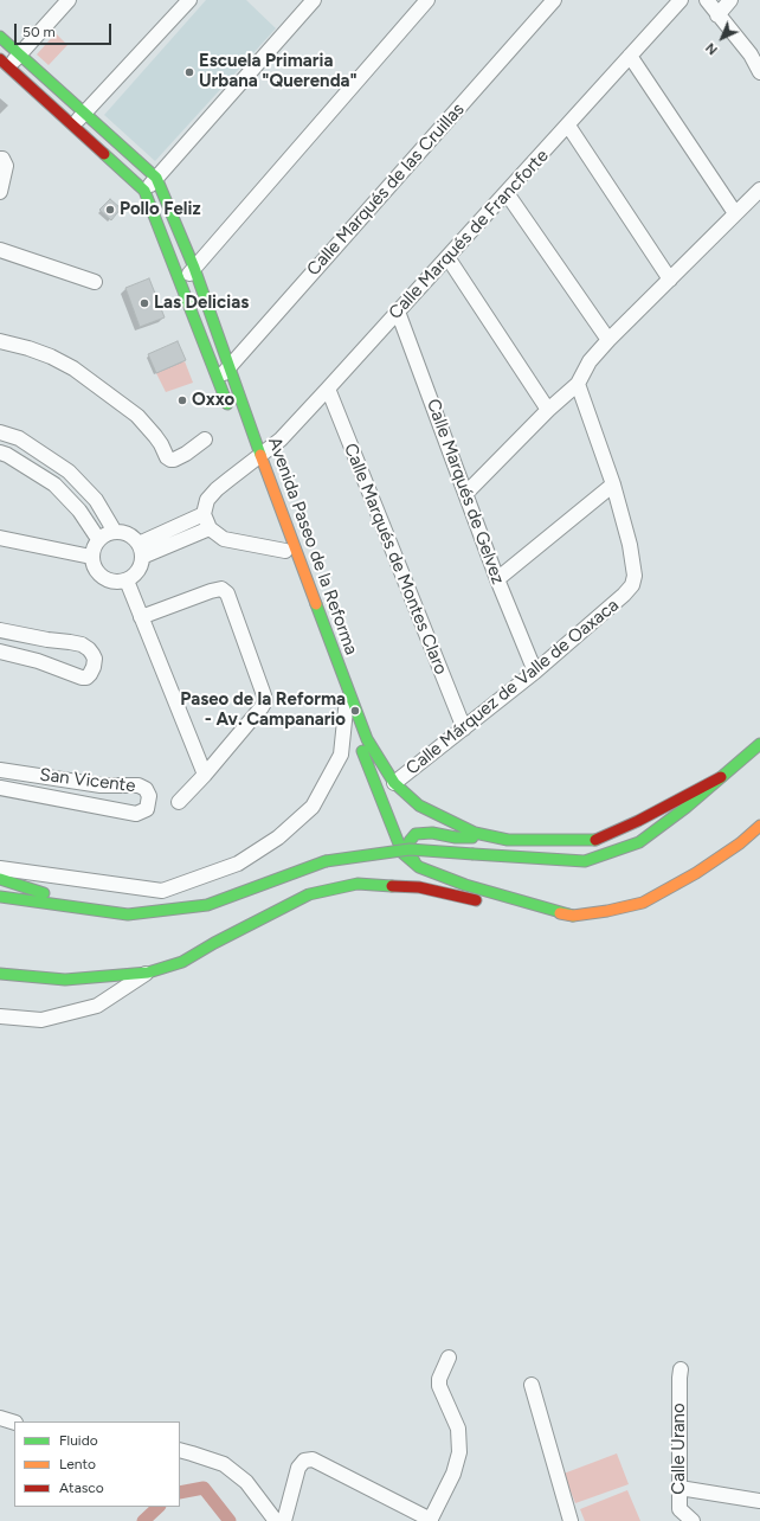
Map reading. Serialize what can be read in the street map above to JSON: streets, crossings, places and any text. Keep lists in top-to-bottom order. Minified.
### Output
{"streets":{"street":["Calle Marqués de las Cruillas","Calle Marqués de Francforte","Calle Marqués de Gelvez","Avenida Paseo de la Reforma","Calle Marqués de Montes Claro","Calle Márquez de Valle de Oaxaca","San Vicente","Calle Urano"]},"crossings":[["Calle Marqués de las Cruillas","Avenida Paseo de la Reforma"],["Calle Marqués de Francforte","Calle Marqués de Gelvez"],["Calle Marqués de Francforte","Avenida Paseo de la Reforma"],["Calle Marqués de Francforte","Calle Marqués de Montes Claro"],["Calle Marqués de Gelvez","Calle Márquez de Valle de Oaxaca"],["Avenida Paseo de la Reforma","Calle Márquez de Valle de Oaxaca"],["Calle Marqués de Montes Claro","Calle Márquez de Valle de Oaxaca"]],"places":["Escuela Primaria Urbana \"Querenda\"","Pollo Feliz","Las Delicias","Oxxo","Paseo de la Reforma - Av. Campanario"],"legend":["Fluido","Lento","Atasco"],"scale_bar":"50 m","north":"bottom left"}
